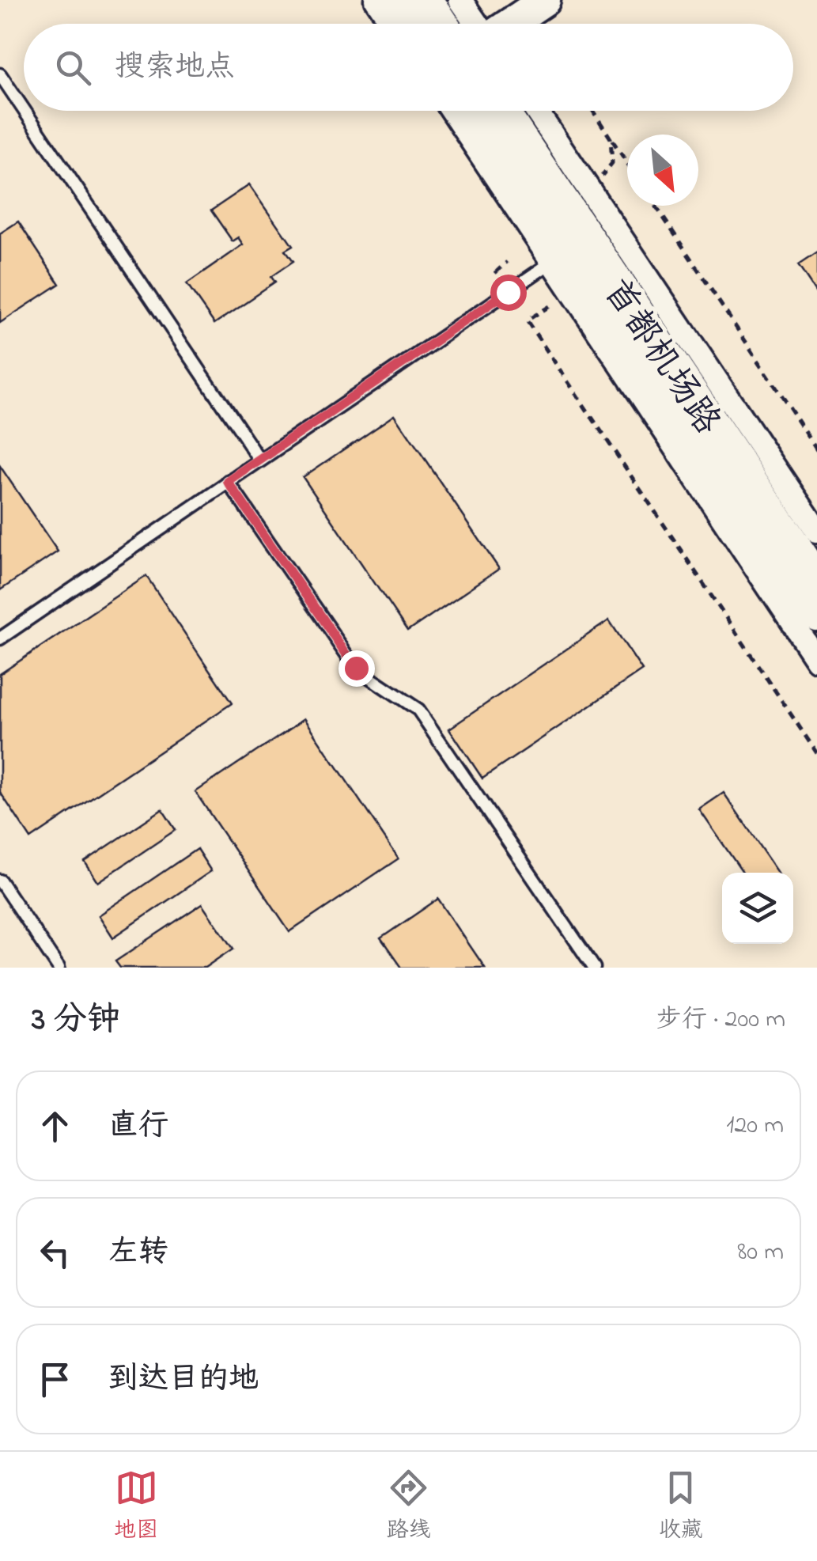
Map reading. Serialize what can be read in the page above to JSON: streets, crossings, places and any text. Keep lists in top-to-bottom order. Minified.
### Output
{"streets":{"street":["首都机场路"]},"north":"bottom right","page":{"search":"搜索地点","heading":["3 分钟","步行 · 200 m"],"list":[["直行","120 m"],["左转","80 m"],"到达目的地"],"nav":["地图","路线","收藏"]}}
